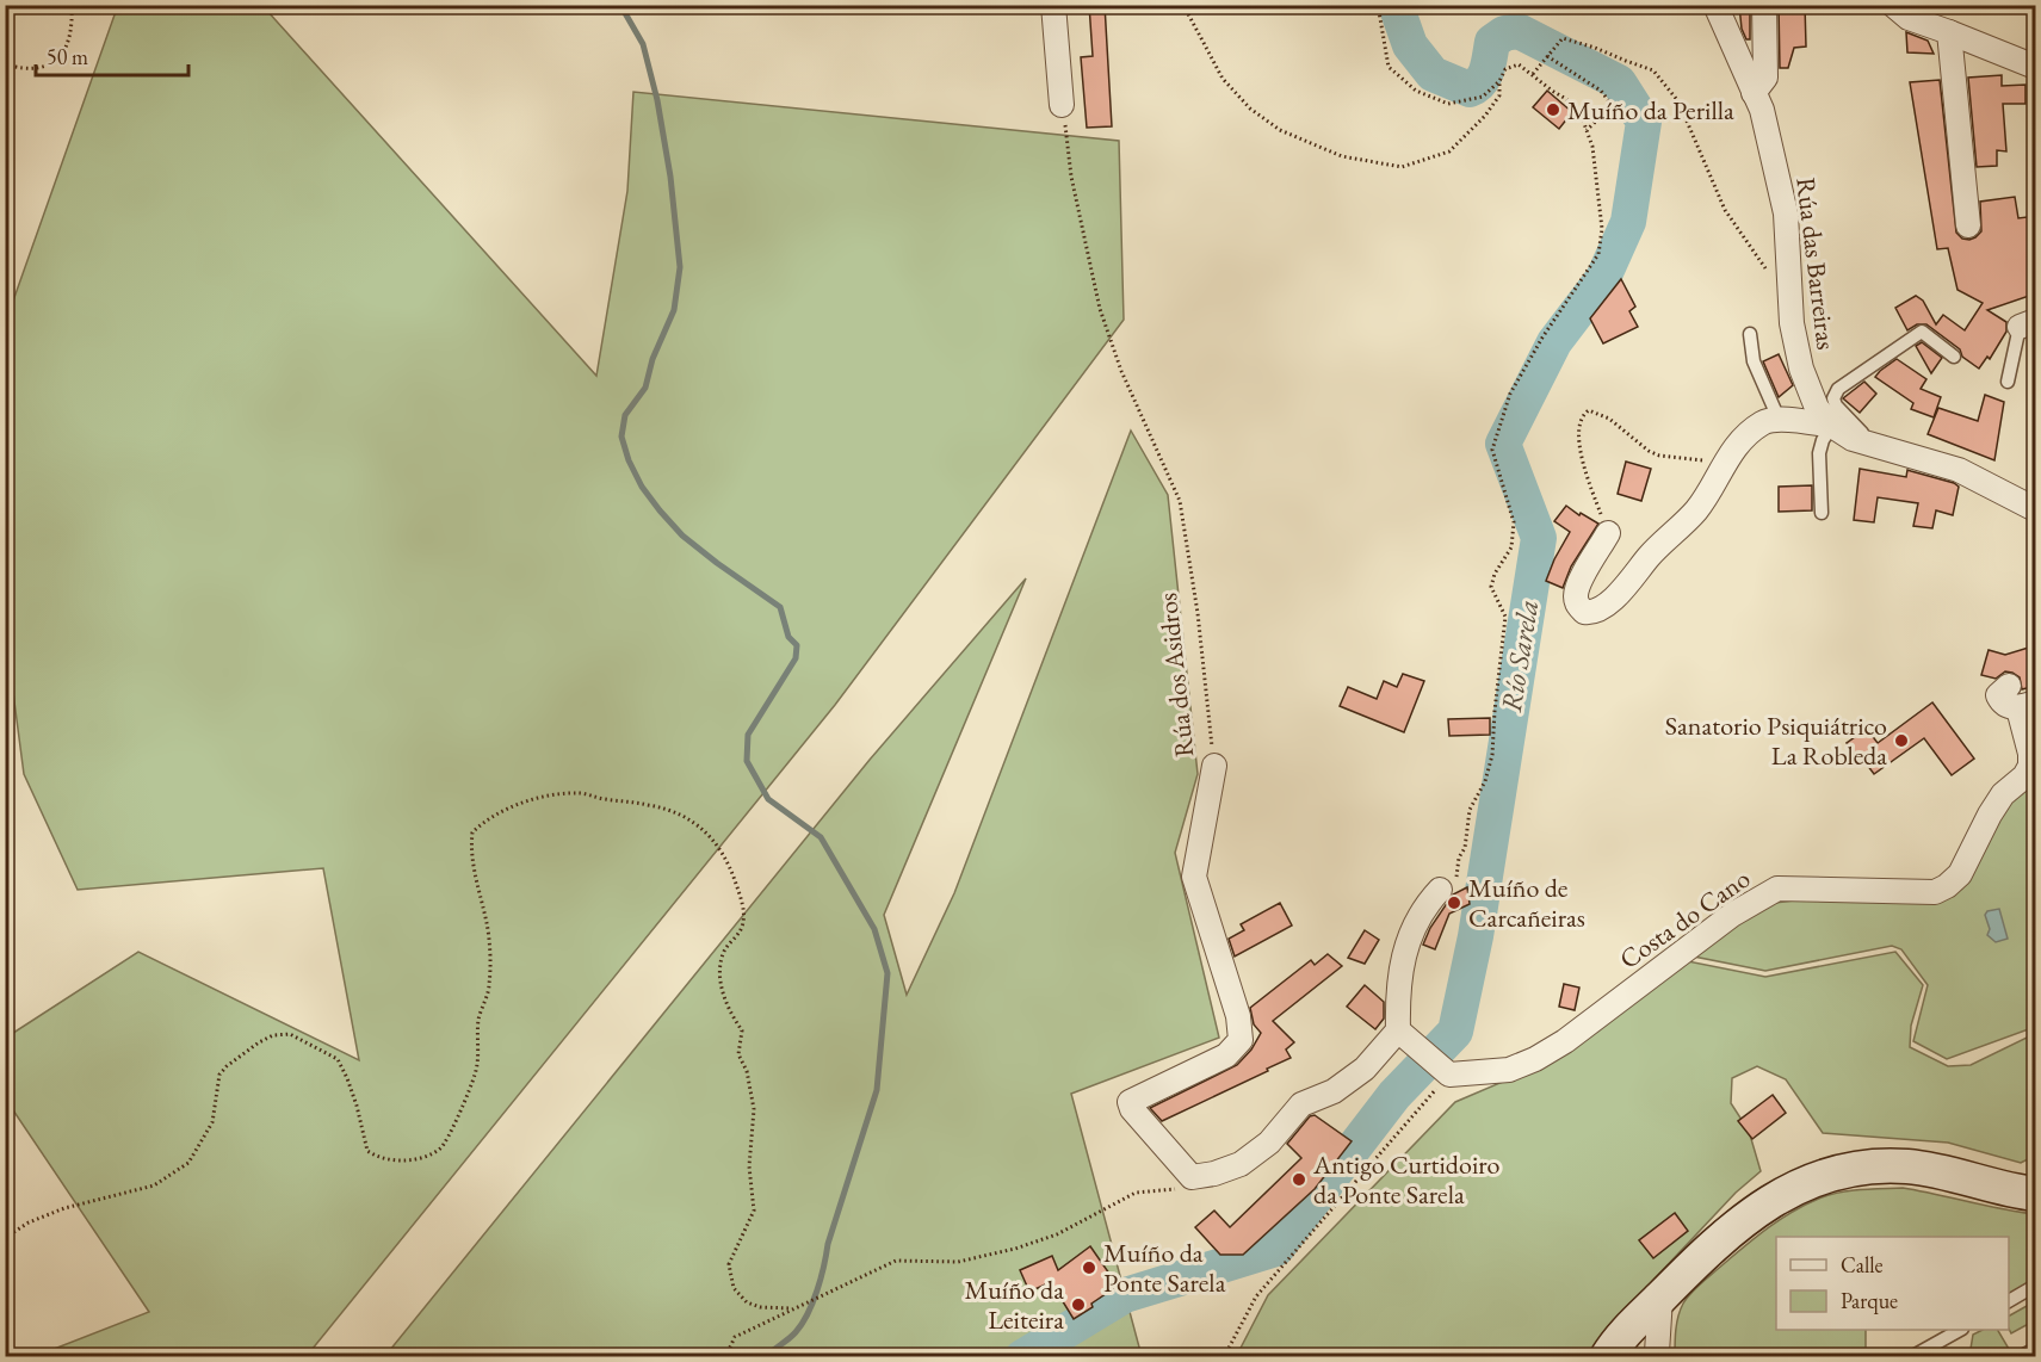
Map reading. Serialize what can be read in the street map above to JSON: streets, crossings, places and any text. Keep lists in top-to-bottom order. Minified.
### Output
{"streets":{"street":["Rúa das Barreiras","Rúa dos Asidros","Costa do Cano"]},"water":["Río Sarela"],"places":["Muíño da Perilla","Sanatorio Psiquiátrico La Robleda","Muíño de Carcañeiras","Antigo Curtidoiro da Ponte Sarela","Muíño da Ponte Sarela","Muíño da Leiteira"],"legend":["Calle","Parque"],"scale_bar":"50 m"}
